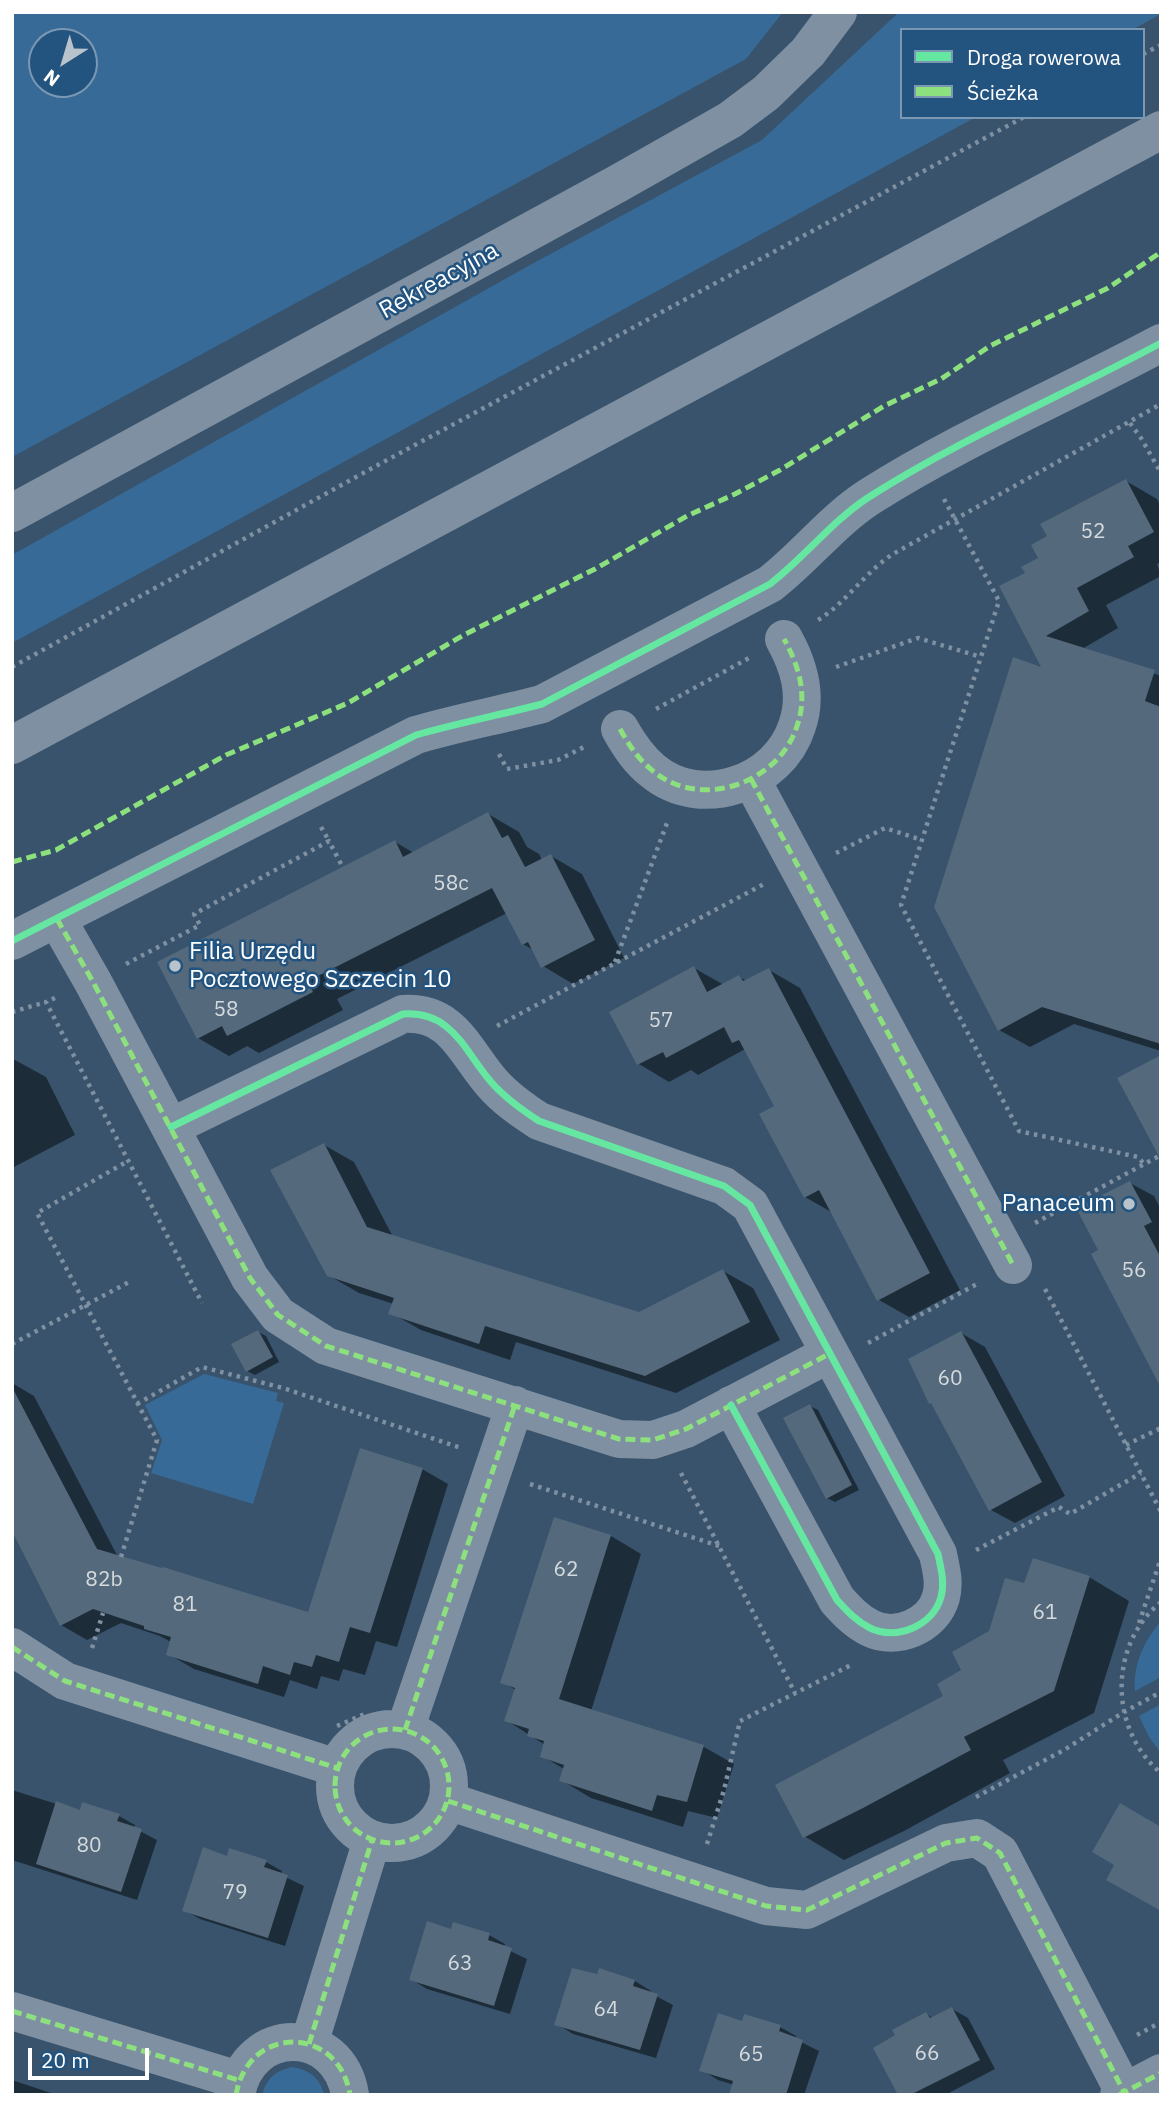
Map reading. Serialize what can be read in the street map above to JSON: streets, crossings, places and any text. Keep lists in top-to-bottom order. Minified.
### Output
{"streets":{"street":["Rekreacyjna"]},"places":["Filia Urzędu Pocztowego Szczecin 10","Panaceum"],"house_numbers":["52","58c","58","57","56","60","62","82b","81","61","80","79","63","64","66","65"],"legend":["Droga rowerowa","Ścieżka"],"scale_bar":"20 m","north":"bottom left"}
